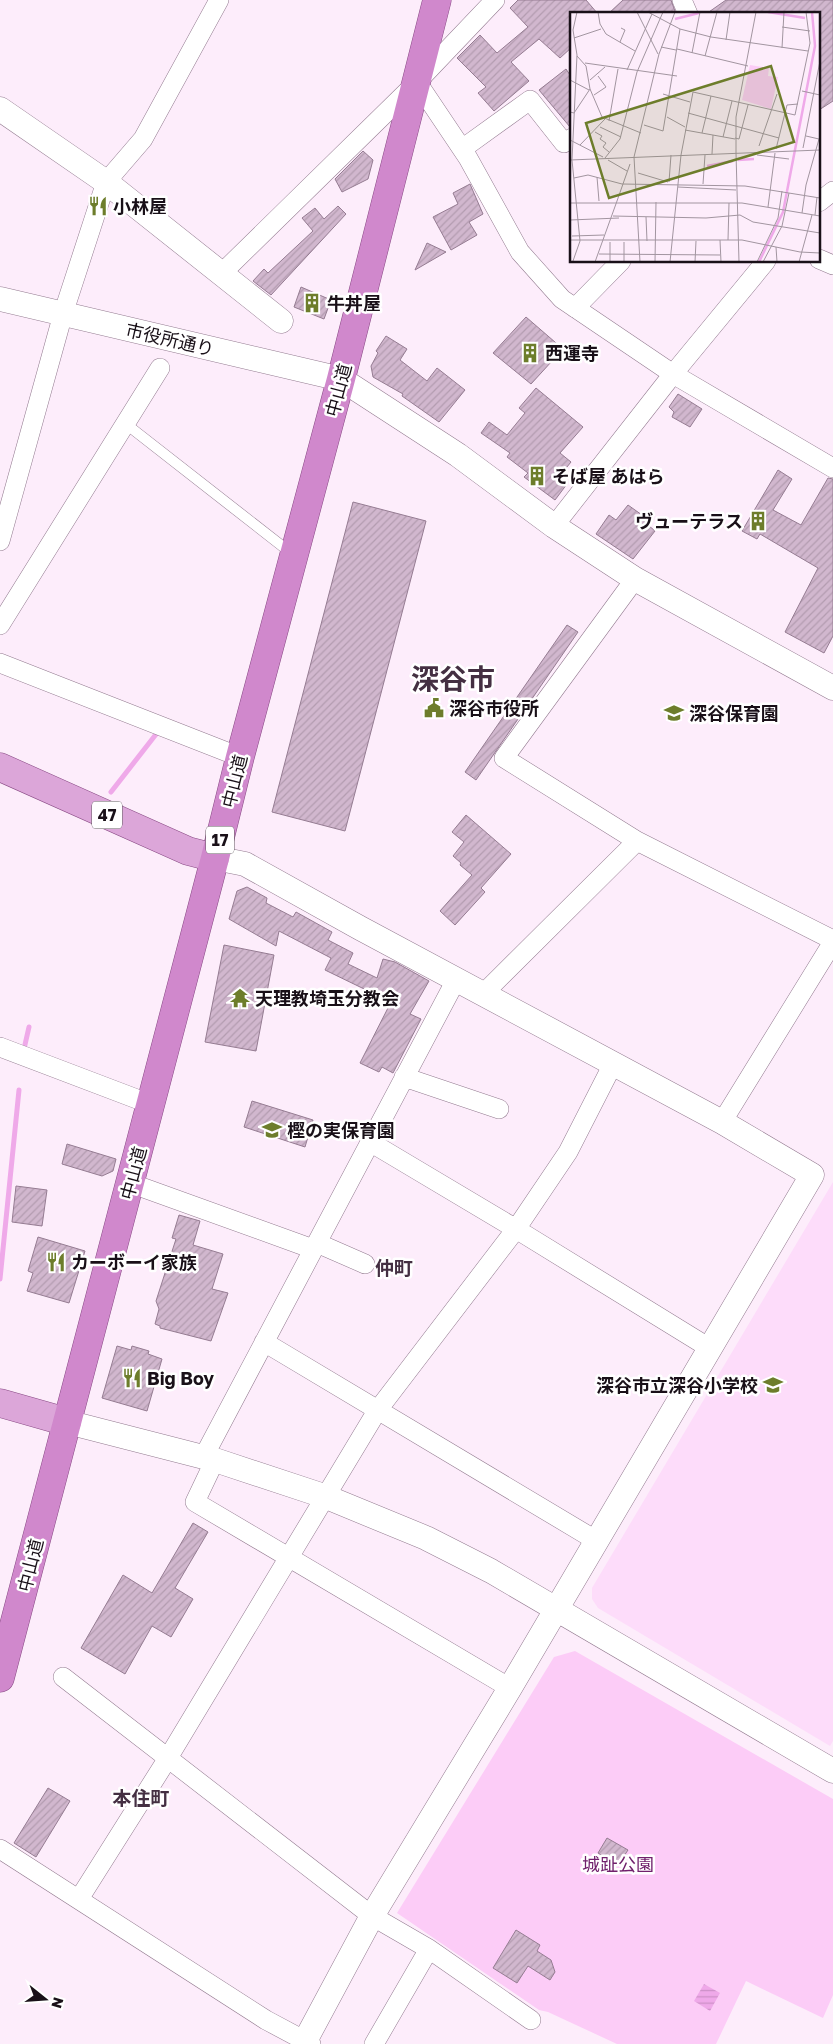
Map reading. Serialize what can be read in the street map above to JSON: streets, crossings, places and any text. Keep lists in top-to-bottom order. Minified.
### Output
{"streets":{"highway":["中山道","17"],"main road":["47"],"street":["市役所通り"]},"crossings":[["市役所通り","中山道"],["中山道","47"]],"districts":["深谷市","仲町","本住町"],"parks":["城趾公園"],"places":{"restaurant":["小林屋","カーボーイ家族","Big Boy"],"building":["牛丼屋","西運寺","そば屋 あはら","ヴューテラス"],"public building":["深谷市役所"],"school or university":["深谷保育園","樫の実保育園","深谷市立深谷小学校"],"temple":["天理教埼玉分教会"]},"north":"right"}
